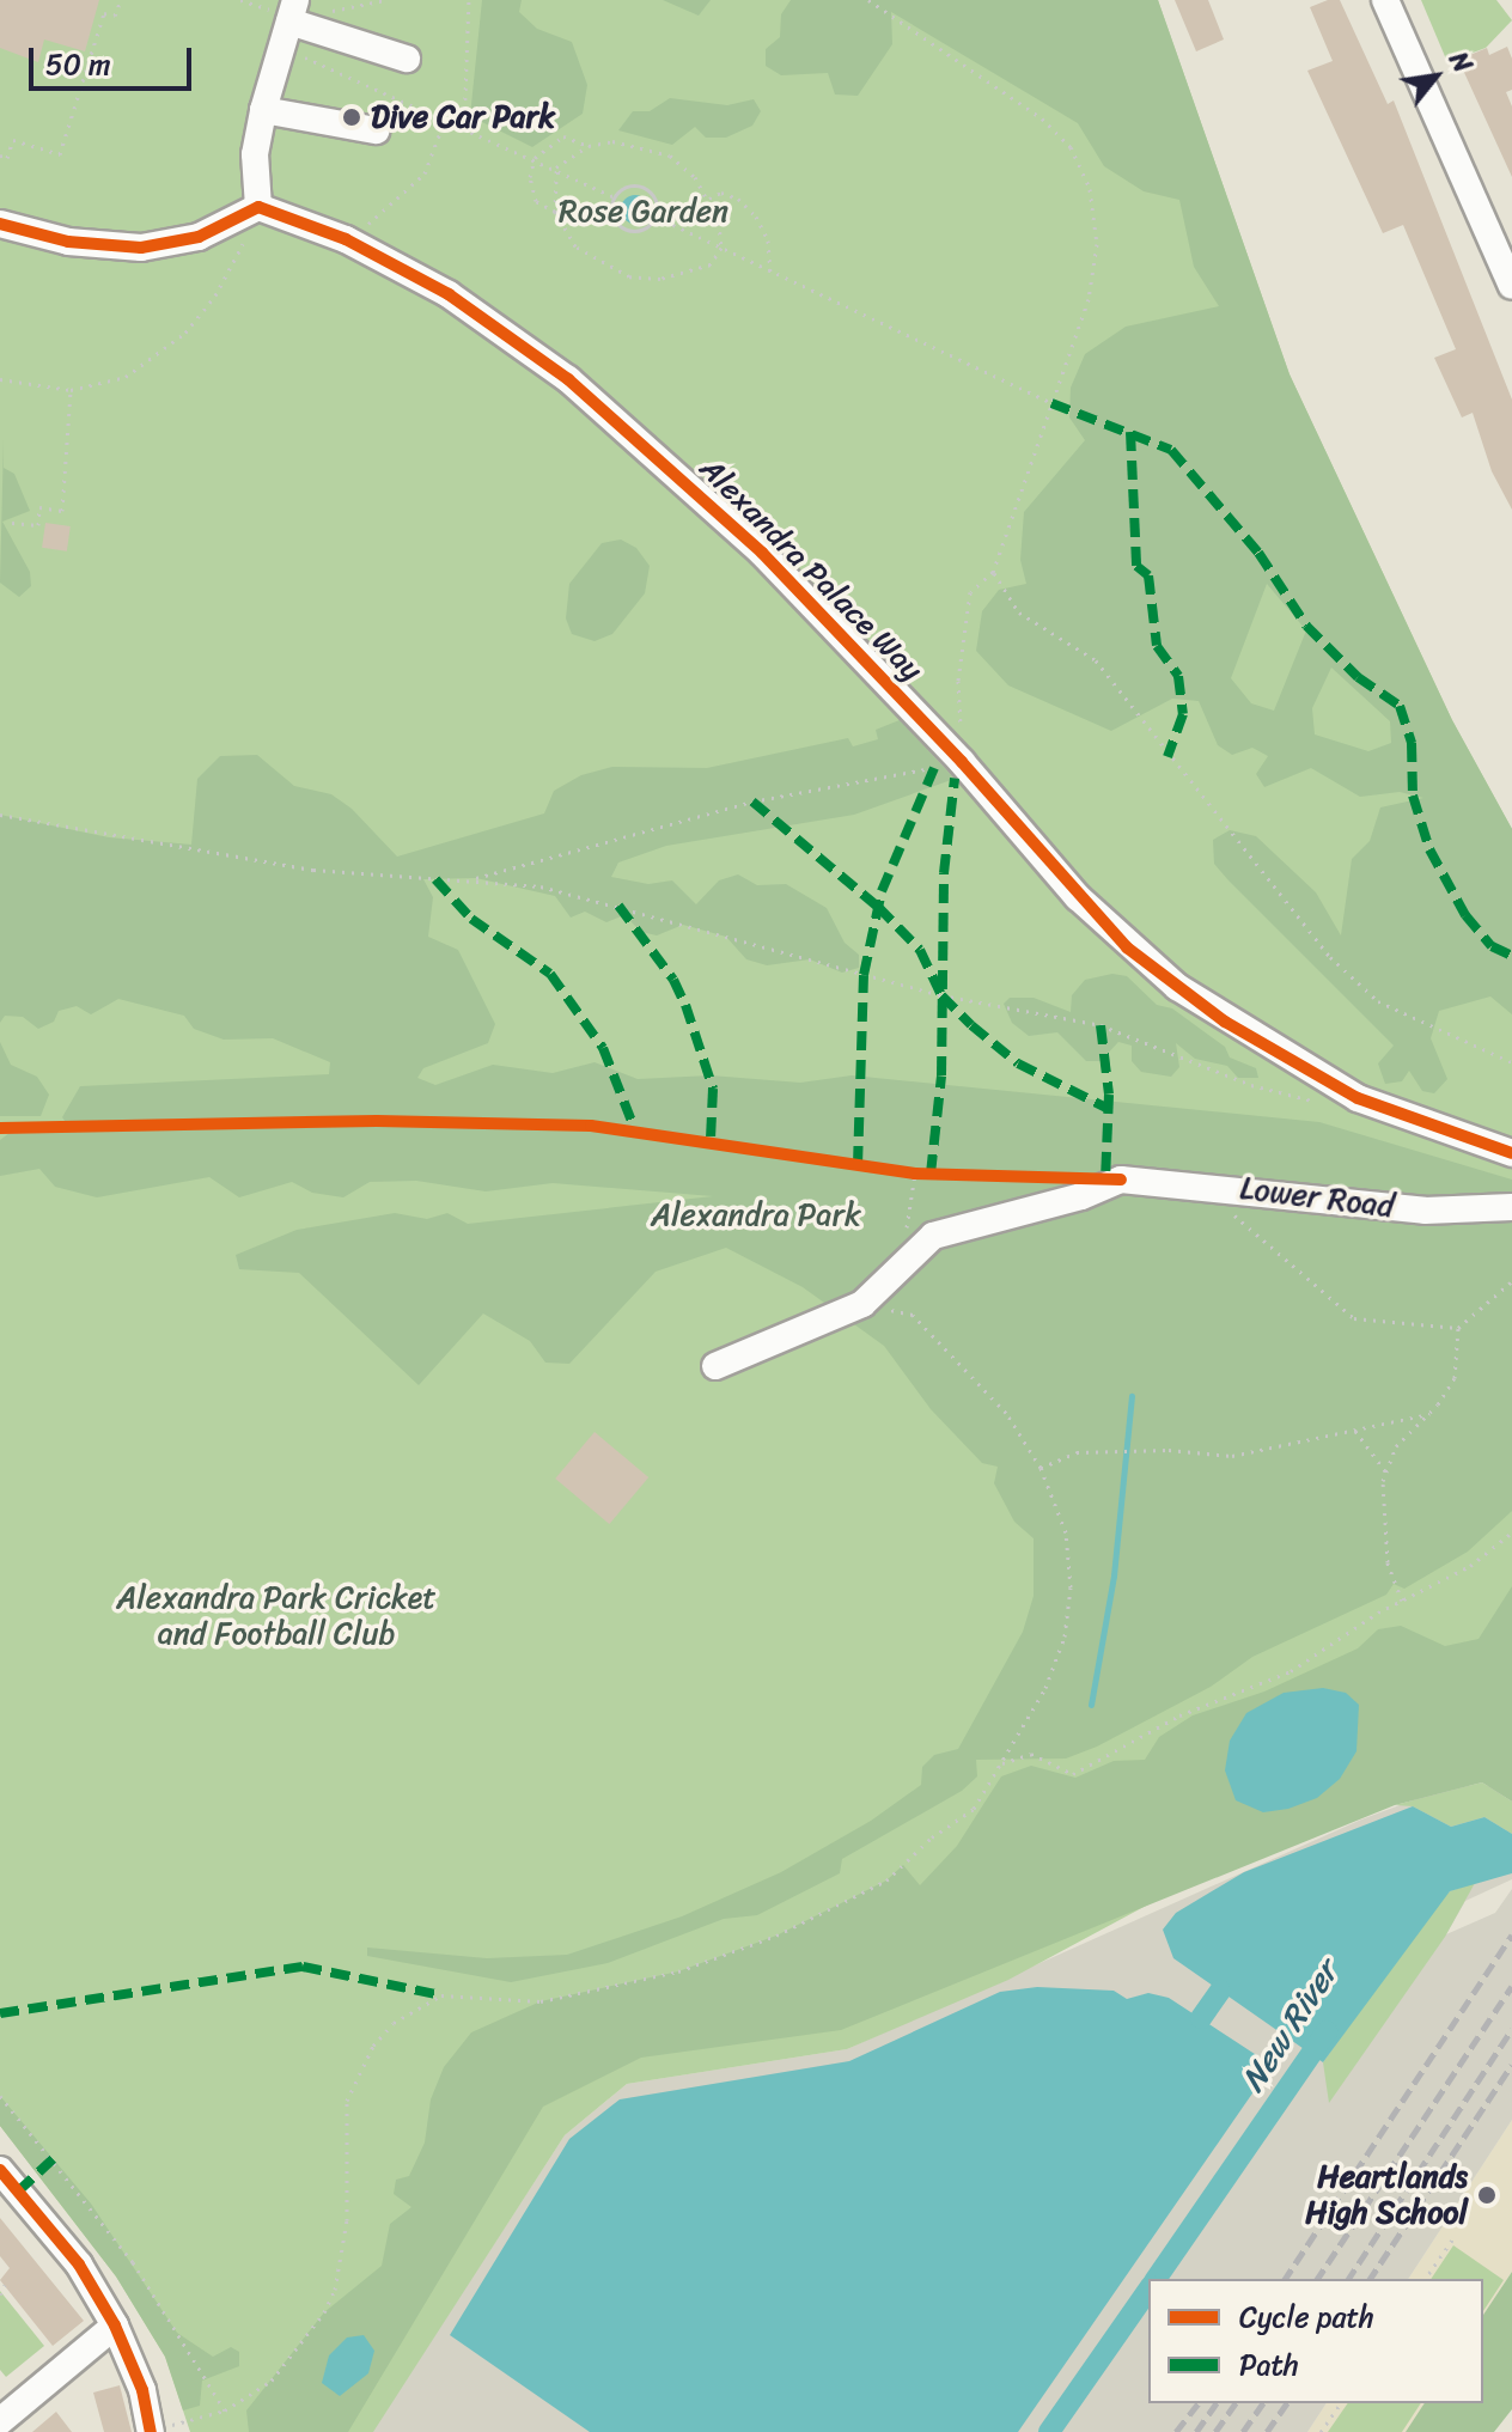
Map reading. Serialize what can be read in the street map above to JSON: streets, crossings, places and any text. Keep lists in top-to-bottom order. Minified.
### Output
{"streets":{"street":["Alexandra Palace Way","Lower Road"]},"water":["New River"],"parks":["Rose Garden","Alexandra Park","Alexandra Park Cricket and Football Club"],"places":["Dive Car Park","Heartlands High School"],"legend":["Cycle path","Path"],"scale_bar":"50 m","north":"top right"}
